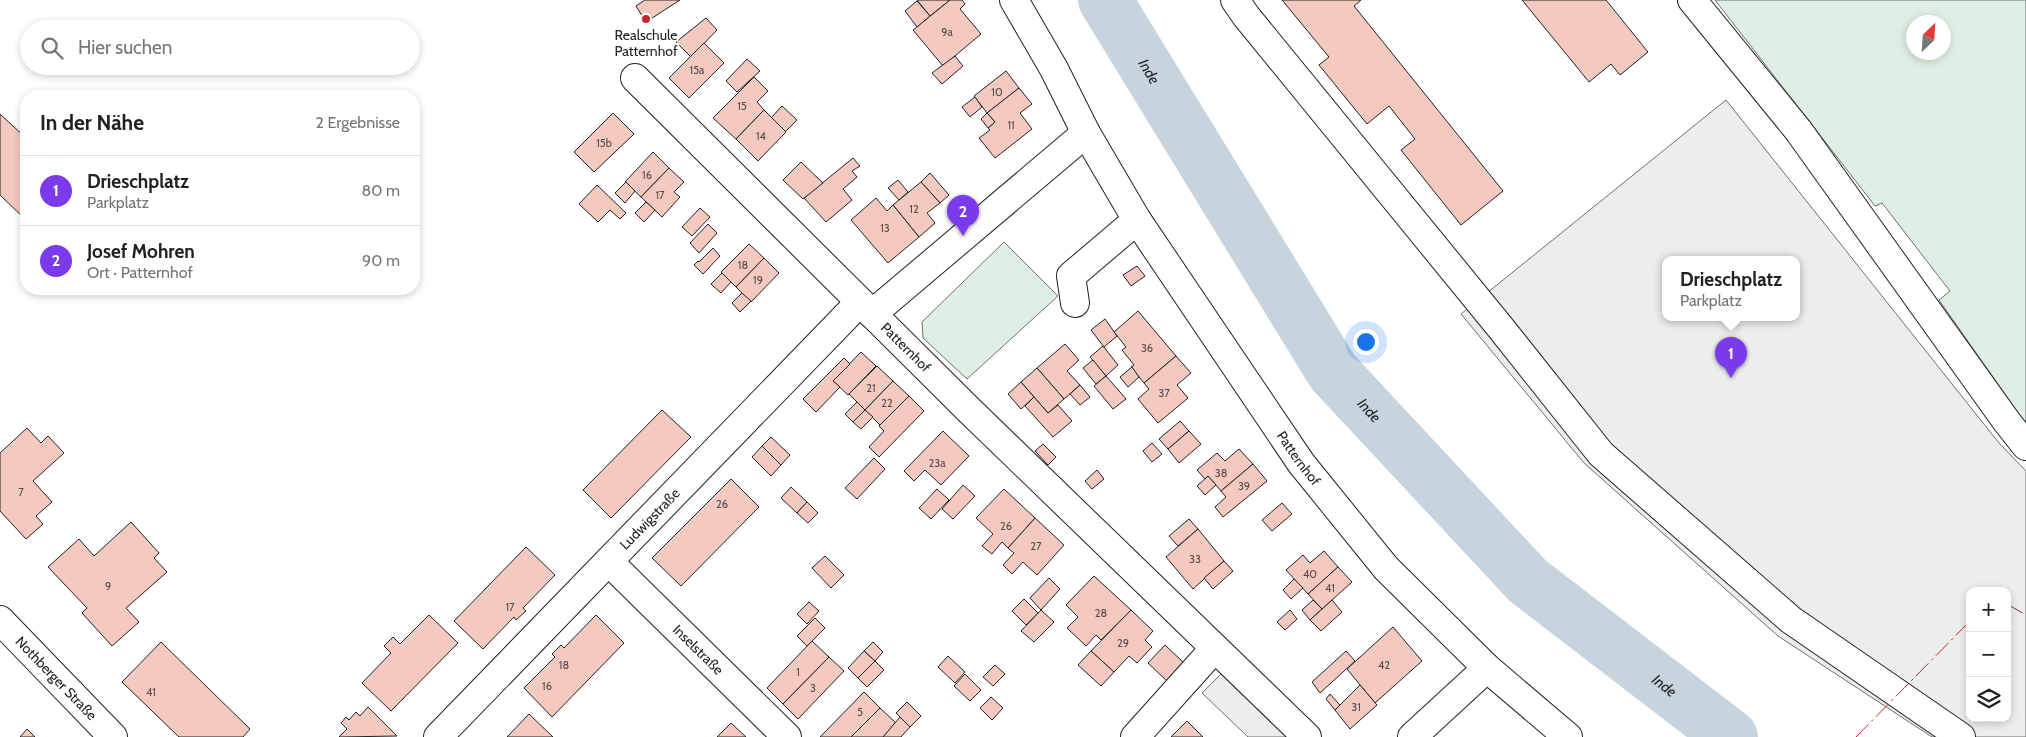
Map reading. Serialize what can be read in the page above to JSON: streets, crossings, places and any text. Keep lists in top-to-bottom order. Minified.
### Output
{"streets":{"street":["Patternhof","Ludwigstraße","Inselstraße","Nothberger Straße"]},"crossings":[["Patternhof","Ludwigstraße"],["Ludwigstraße","Inselstraße"]],"water":["Inde"],"places":["Realschule Patternhof"],"house_numbers":["9a","15a","10","15","11","14","15b","16","17","12","13","18","19","36","21","37","22","23a","38","39","7","26","26","27","33","40","9","41","17","28","29","18","42","1","16","3","41","31","5"],"north":"top right","page":{"search":"Hier suchen","heading":["In der Nähe","2 Ergebnisse"],"list":[{"mark":"1","name":"Drieschplatz","note":"Parkplatz","value":"80 m"},{"mark":"2","name":"Josef Mohren","note":"Ort · Patternhof","value":"90 m"}],"pins":["2","1"],"popup":["Drieschplatz","Parkplatz"],"map_buttons":["+","−"]}}
